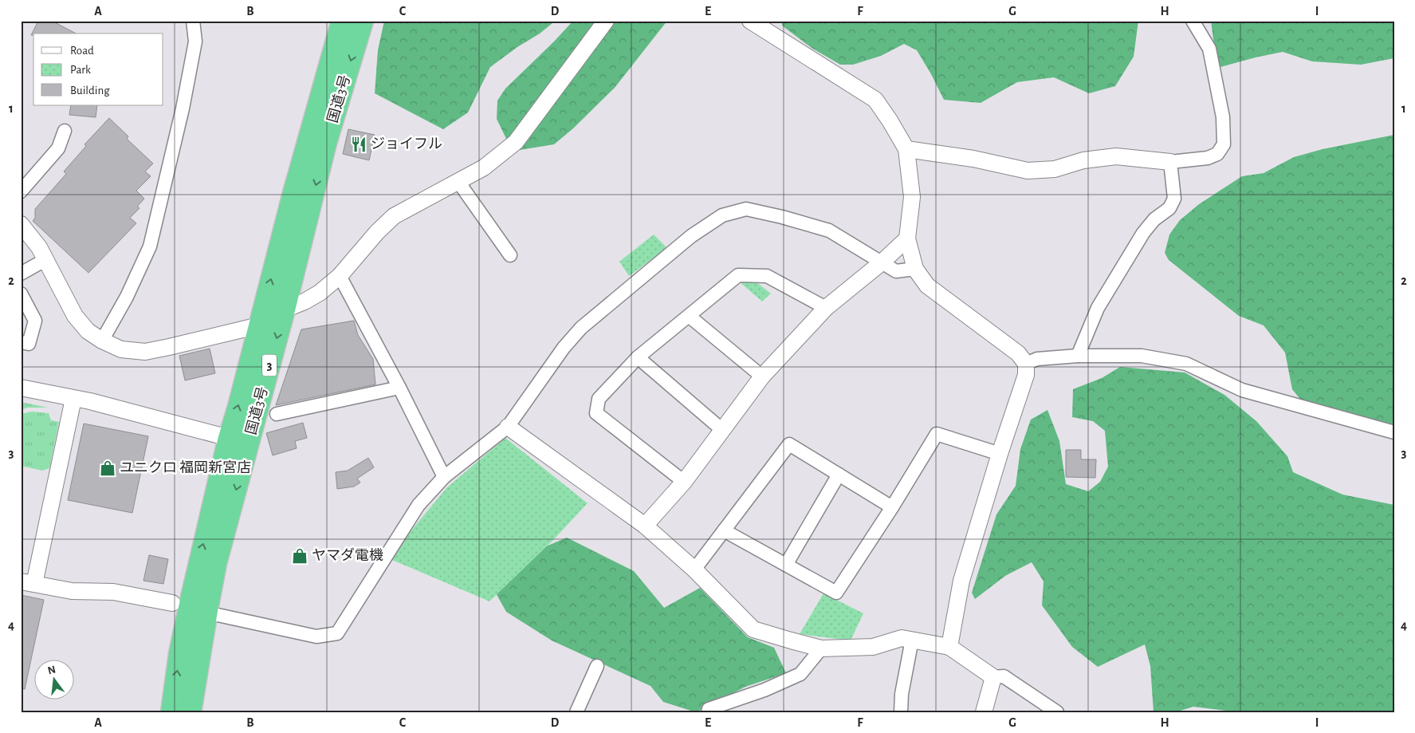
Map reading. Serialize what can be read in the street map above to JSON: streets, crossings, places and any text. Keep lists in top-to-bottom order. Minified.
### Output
{"streets":{"highway":["国道3号","3"]},"places":{"restaurant":["ジョイフル"],"shop":["ユニクロ 福岡新宮店","ヤマダ電機"]},"legend":["Road","Park","Building"],"north":"top","grid":{"columns":["A","B","C","D","E","F","G","H","I"],"rows":["1","2","3","4"]}}
